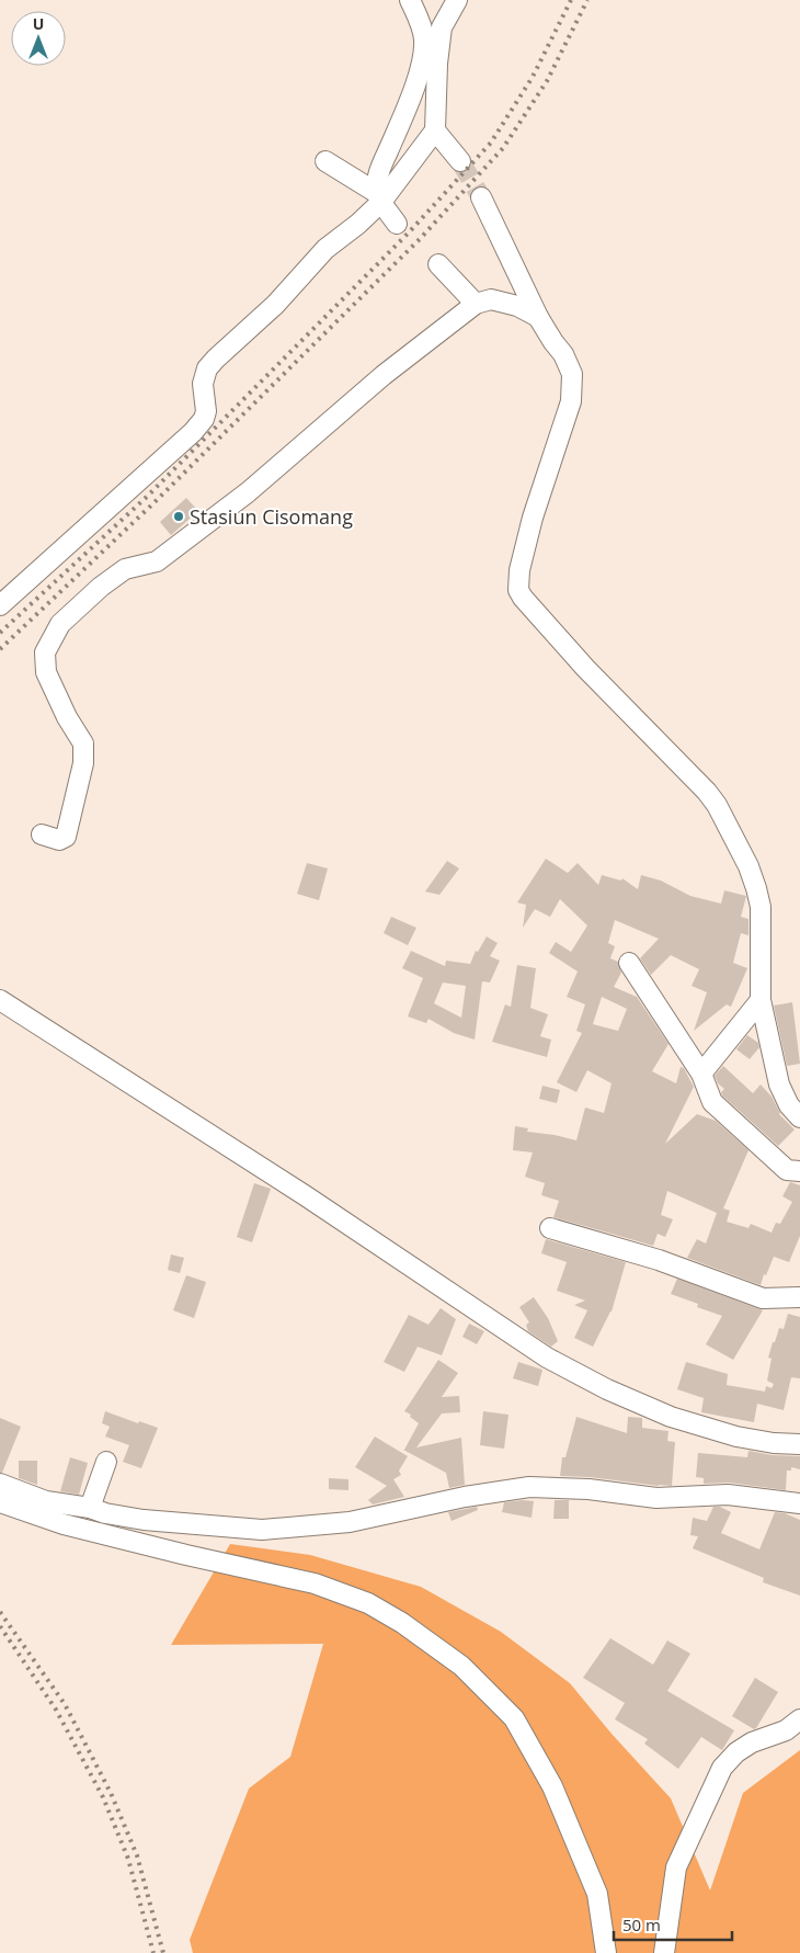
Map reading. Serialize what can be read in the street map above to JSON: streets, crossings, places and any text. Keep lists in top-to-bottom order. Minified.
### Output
{"places":["Stasiun Cisomang"],"scale_bar":"50 m","north":"top"}
